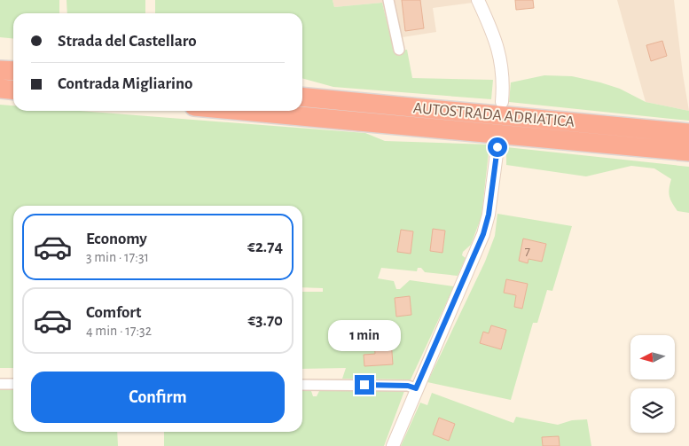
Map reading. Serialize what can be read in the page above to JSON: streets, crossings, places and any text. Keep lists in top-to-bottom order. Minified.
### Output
{"streets":{"highway":["AUTOSTRADA ADRIATICA"]},"house_numbers":["7"],"north":"left","page":{"banner":["Strada del Castellaro","Contrada Migliarino"],"list":[{"name":"Economy","note":"3 min · 17:31","value":"€2.74"},{"name":"Comfort","note":"4 min · 17:32","value":"€3.70"}],"bubble":"1 min","buttons":"Confirm"}}
